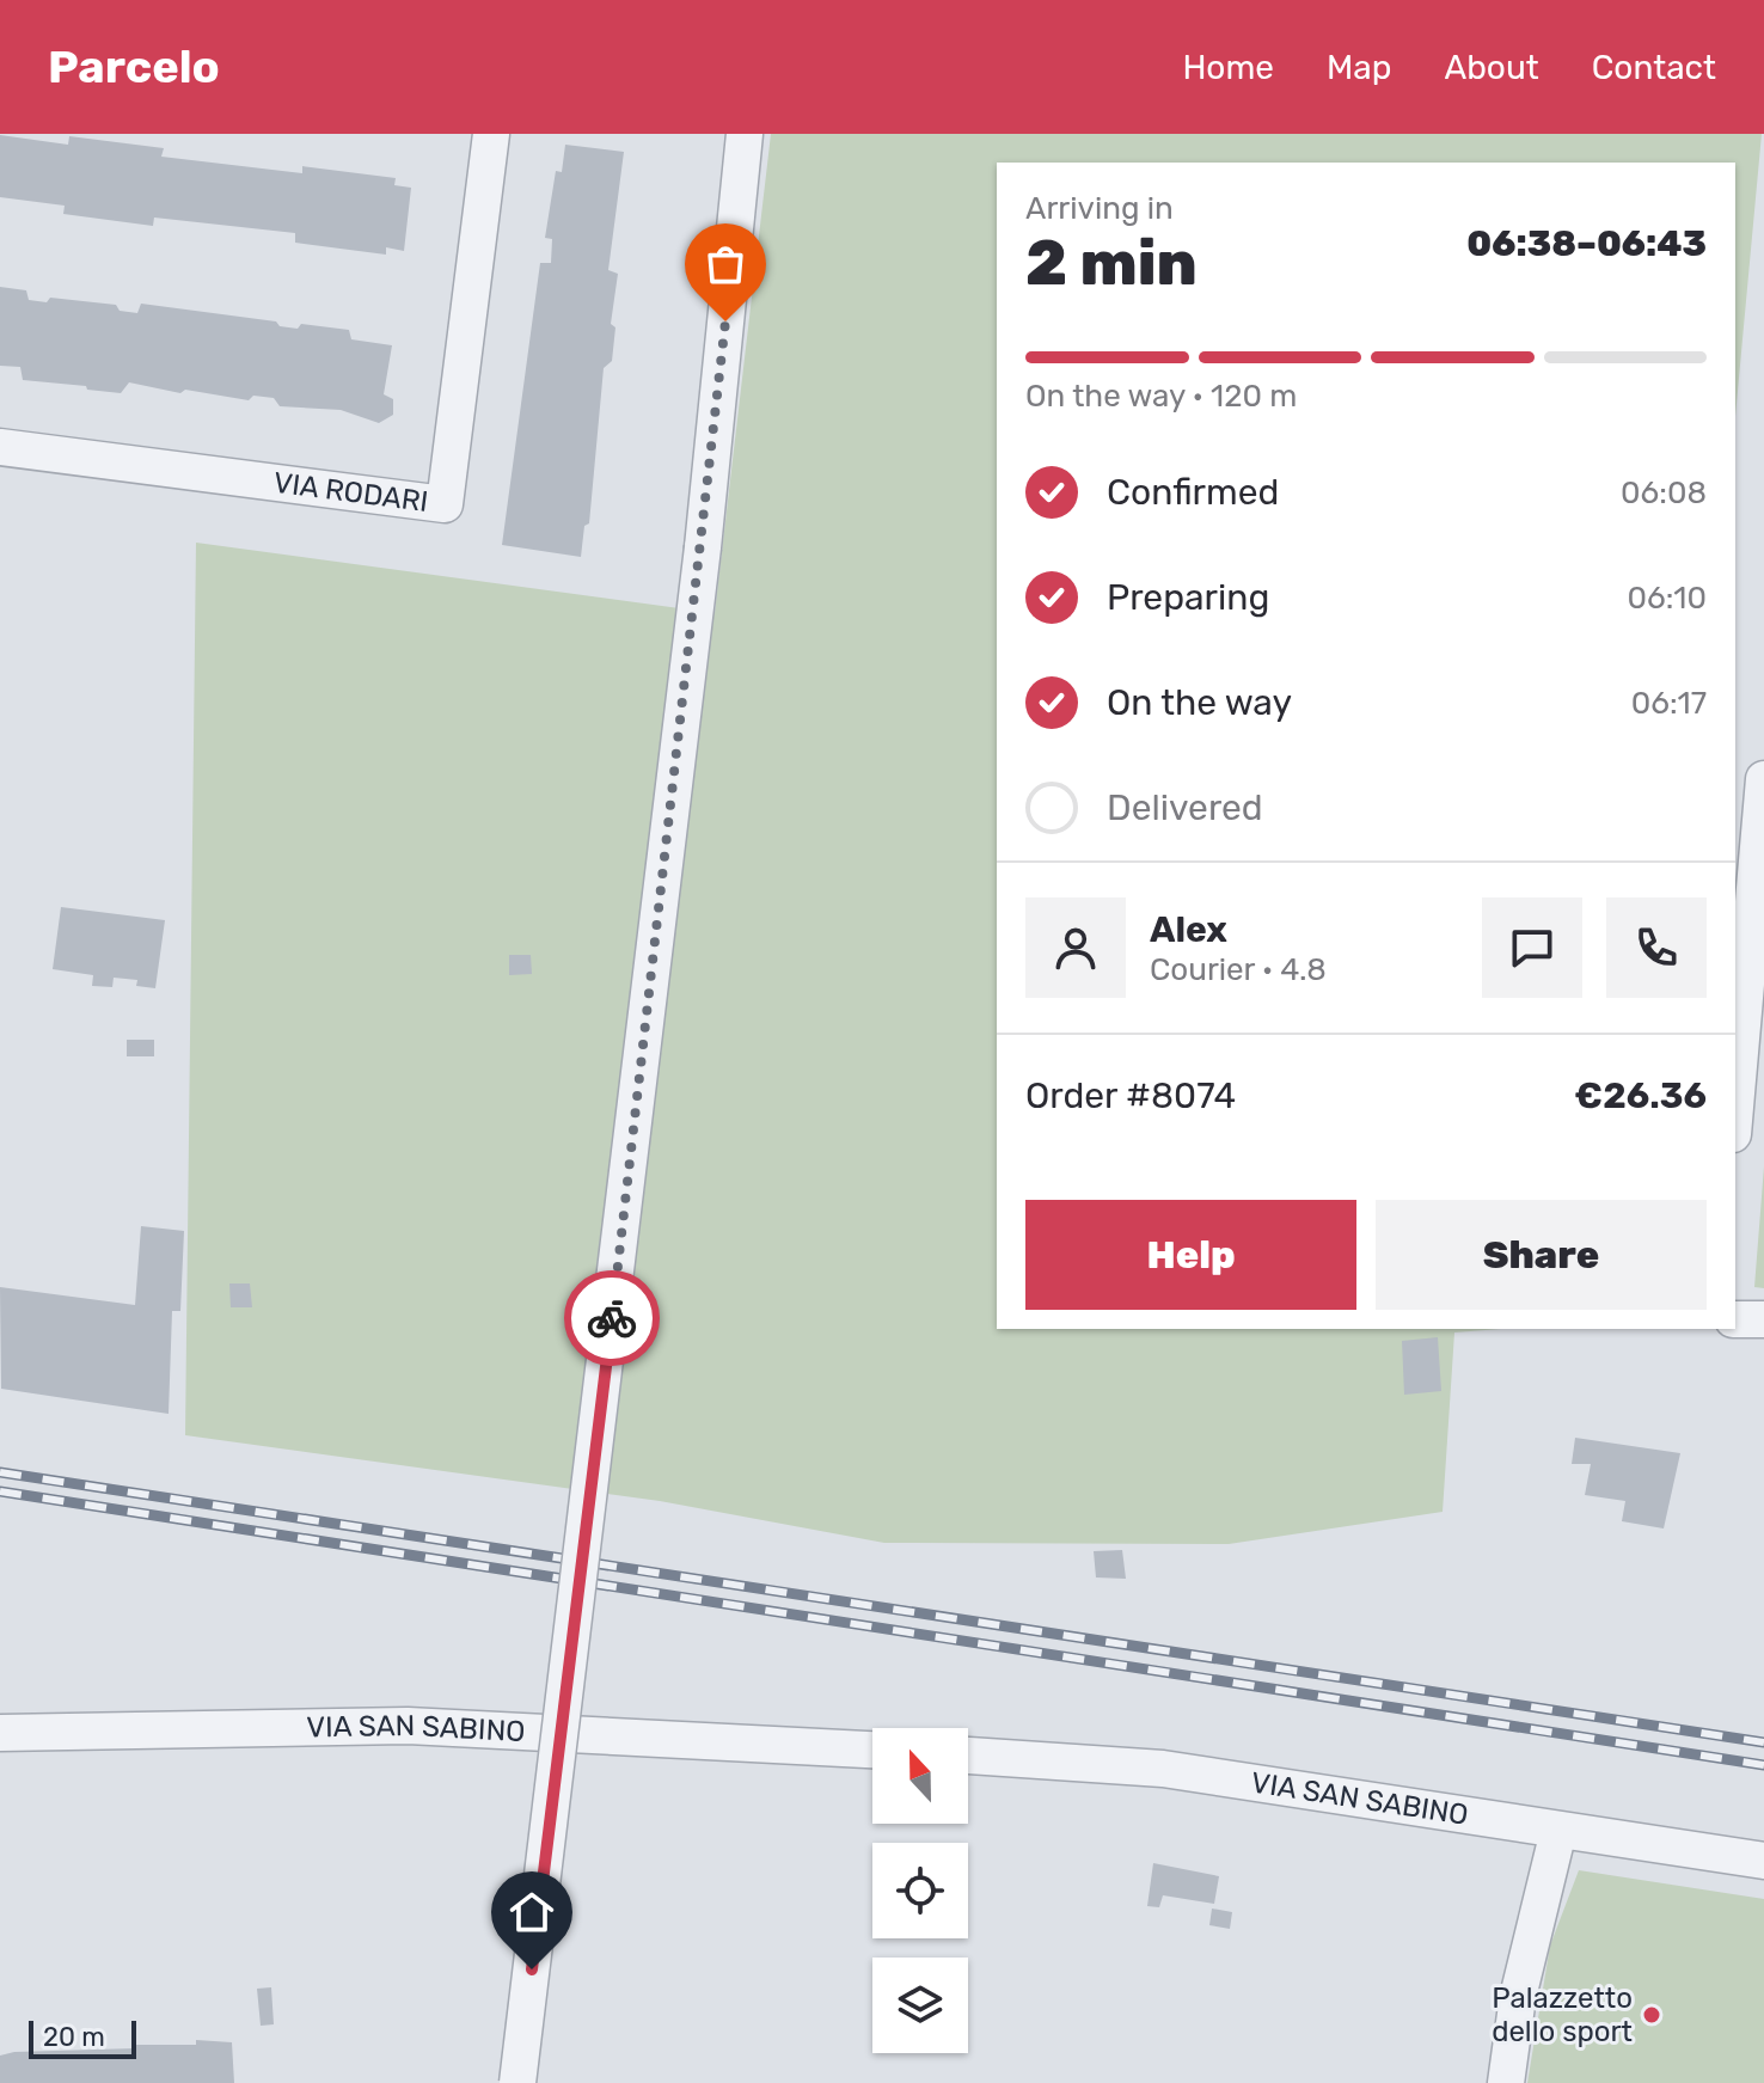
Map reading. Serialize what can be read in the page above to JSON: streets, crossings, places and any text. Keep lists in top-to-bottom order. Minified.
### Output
{"streets":{"street":["VIA RODARI","VIA SAN SABINO"]},"places":["Palazzetto dello sport"],"scale_bar":"20 m","north":"top","page":{"header":"Parcelo","nav":["Home","Map","About","Contact"],"heading":["2 min","Arriving in","06:38–06:43"],"panel":["Alex","Courier · 4.8","Order #8074","€26.36"],"bar":"On the way · 120 m","list":[["Confirmed","06:08"],["Preparing","06:10"],["On the way","06:17"],"Delivered"],"buttons":["Help","Share"],"scale":"20 m"}}
